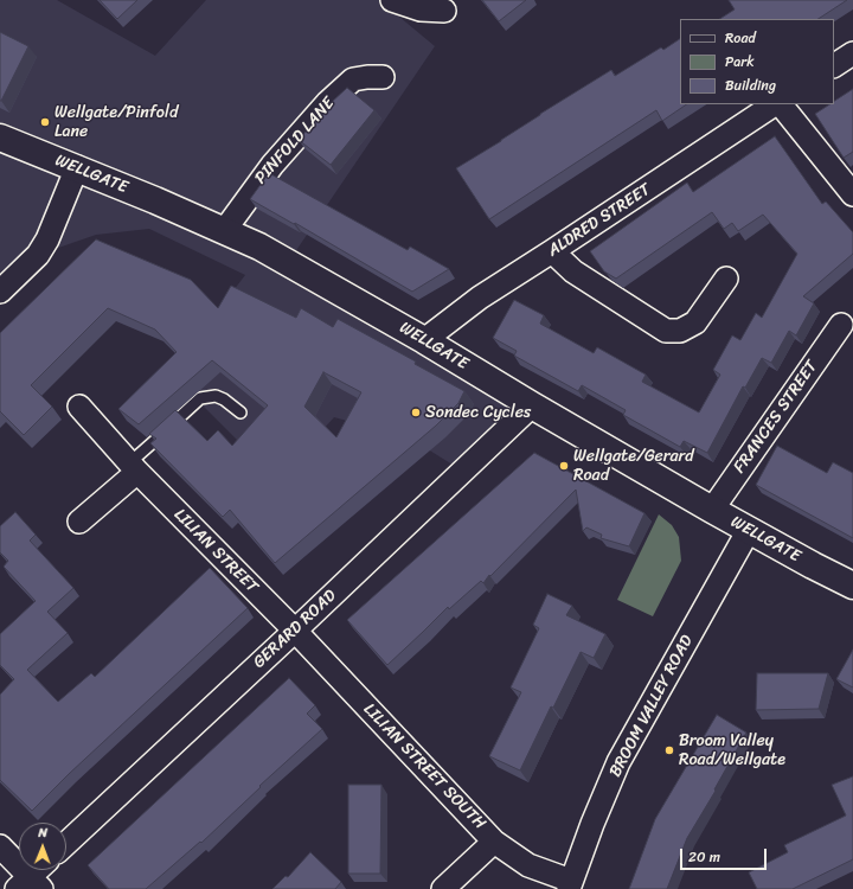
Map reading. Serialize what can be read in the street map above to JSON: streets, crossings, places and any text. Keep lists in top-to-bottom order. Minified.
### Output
{"streets":{"main road":["WELLGATE"],"street":["PINFOLD LANE","ALDRED STREET","FRANCES STREET","LILIAN STREET","GERARD ROAD","BROOM VALLEY ROAD","LILIAN STREET SOUTH"]},"crossings":[["PINFOLD LANE","WELLGATE"],["WELLGATE","ALDRED STREET"],["WELLGATE","FRANCES STREET"],["WELLGATE","GERARD ROAD"],["WELLGATE","BROOM VALLEY ROAD"],["LILIAN STREET","GERARD ROAD"],["LILIAN STREET","LILIAN STREET SOUTH"],["GERARD ROAD","LILIAN STREET SOUTH"],["BROOM VALLEY ROAD","LILIAN STREET SOUTH"]],"places":["Wellgate/Pinfold Lane","Sondec Cycles","Wellgate/Gerard Road","Broom Valley Road/Wellgate"],"legend":["Road","Park","Building"],"scale_bar":"20 m","north":"top"}
